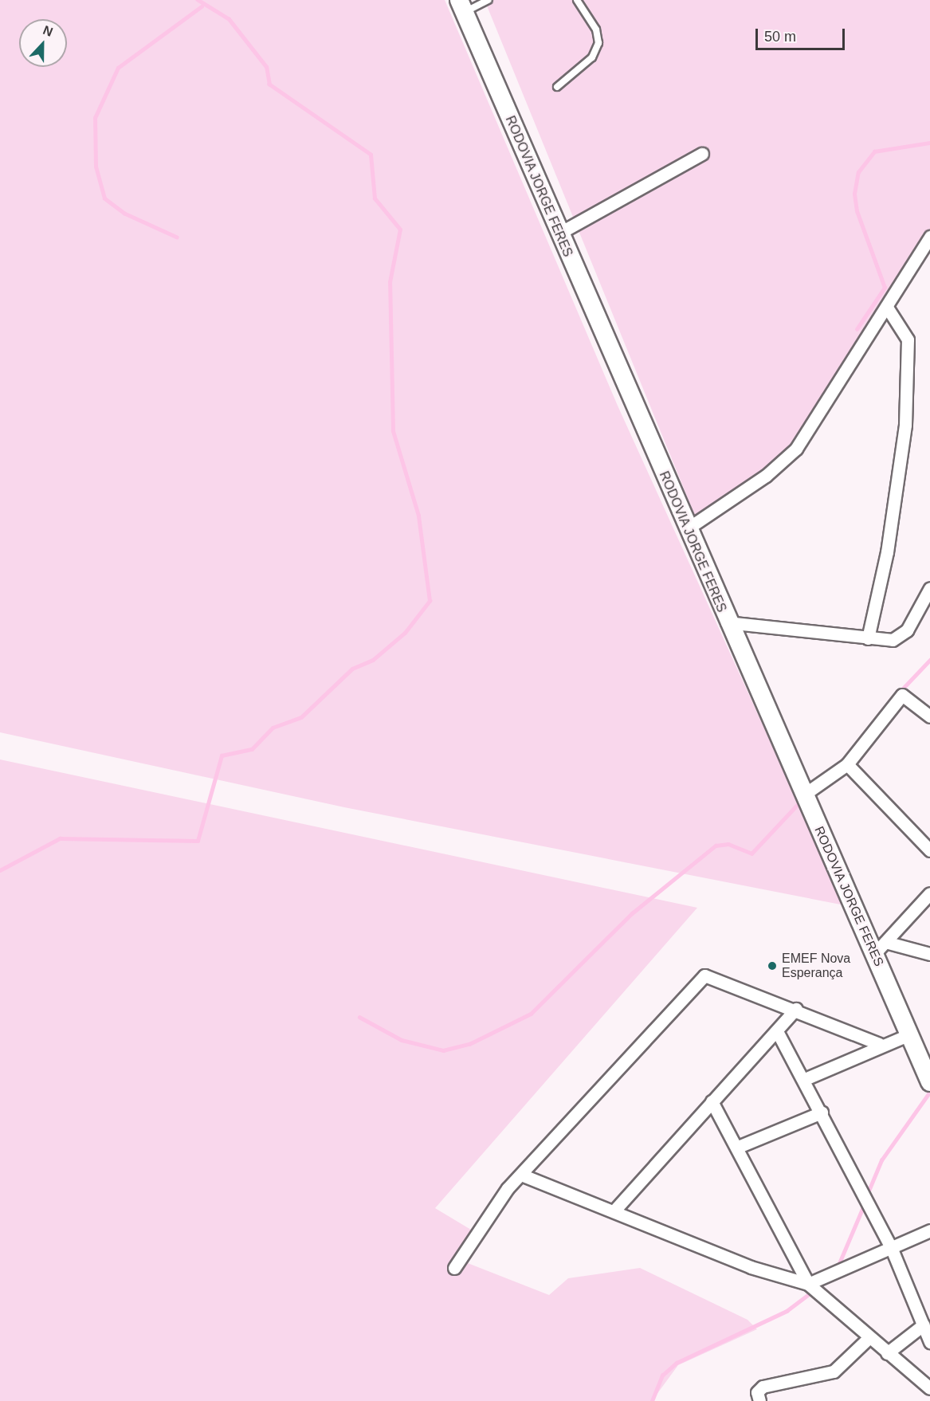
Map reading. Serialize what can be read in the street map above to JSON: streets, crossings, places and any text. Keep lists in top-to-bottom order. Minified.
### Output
{"streets":{"main road":["RODOVIA JORGE FERES"]},"places":["EMEF Nova Esperança"],"scale_bar":"50 m","north":"top"}
